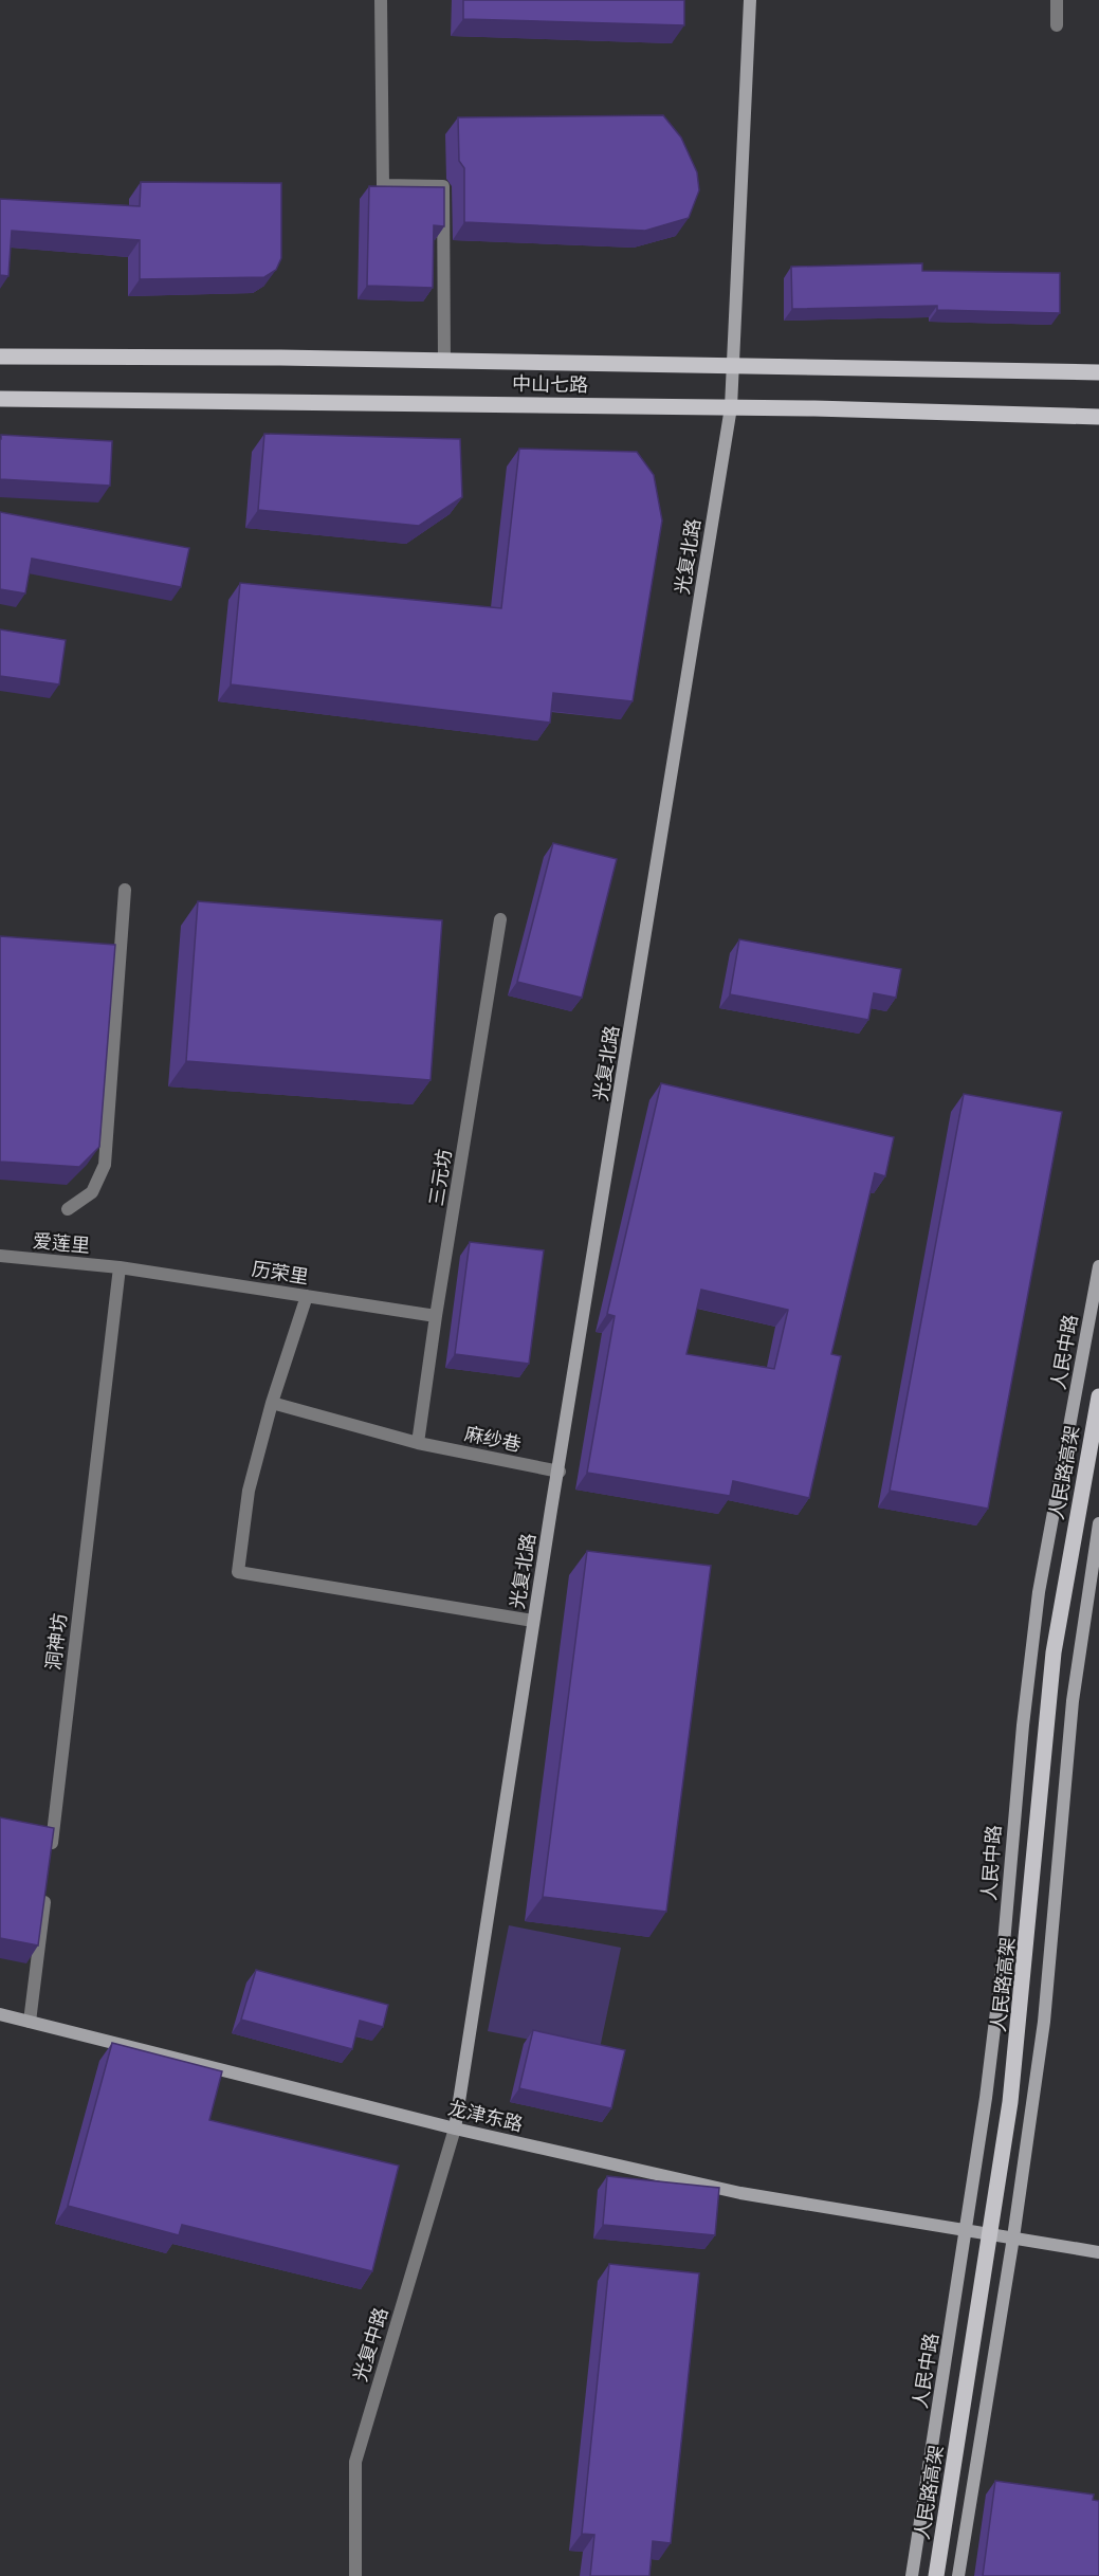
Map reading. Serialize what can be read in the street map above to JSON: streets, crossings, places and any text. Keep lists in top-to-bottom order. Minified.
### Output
{"streets":{"main road":["中山七路","光复北路","人民中路","人民路高架","龙津东路"],"street":["三元坊","爱莲里","历荣里","麻纱巷","洞神坊","光复中路"]},"crossings":[["中山七路","光复北路"],["光复北路","麻纱巷"],["光复北路","龙津东路"],["光复北路","光复中路"],["三元坊","历荣里"],["三元坊","麻纱巷"],["爱莲里","历荣里"],["爱莲里","洞神坊"],["历荣里","洞神坊"],["人民中路","龙津东路"],["龙津东路","光复中路"]]}
